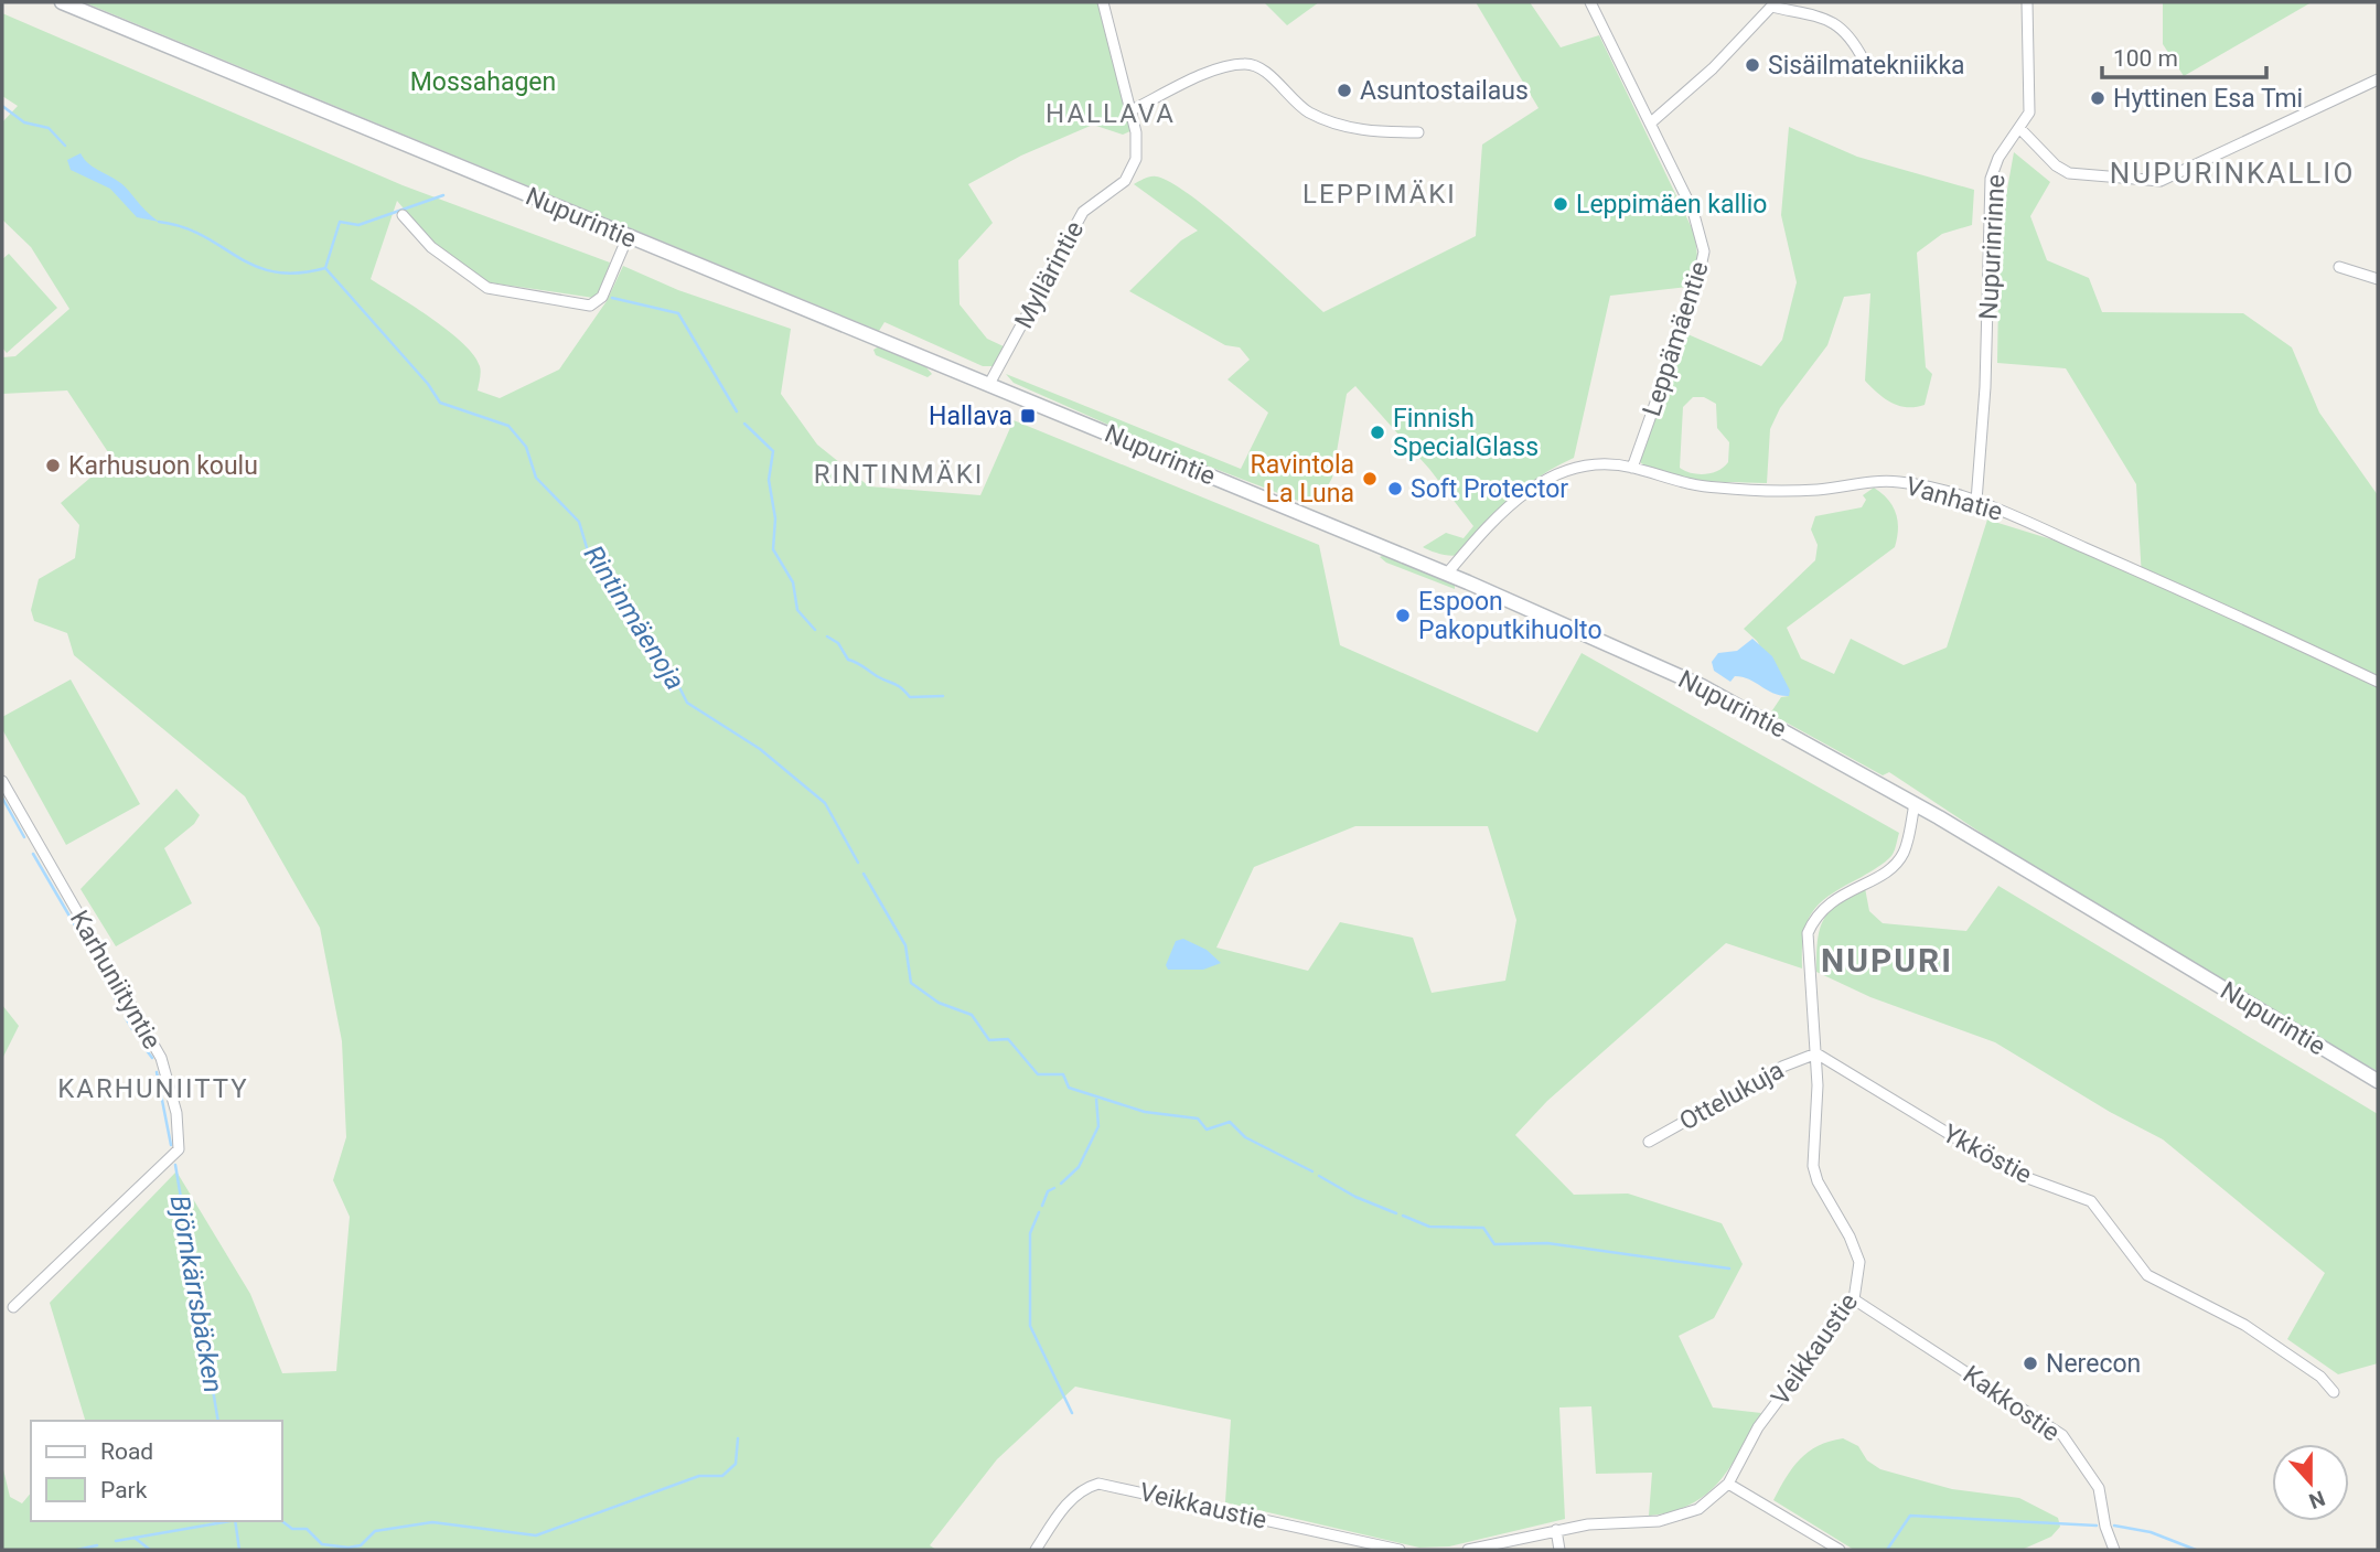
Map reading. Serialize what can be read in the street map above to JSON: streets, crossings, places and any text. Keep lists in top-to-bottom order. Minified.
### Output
{"streets":{"main road":["Nupurintie"],"street":["Nupurinrinne","Myllärintie","Leppämäentie","Vanhatie","Karhuniityntie","Ottelukuja","Ykköstie","Veikkaustie","Kakkostie"]},"crossings":[["Nupurintie","Myllärintie"],["Nupurintie","Vanhatie"],["Nupurintie","Veikkaustie"],["Nupurinrinne","Vanhatie"],["Leppämäentie","Vanhatie"],["Ottelukuja","Ykköstie"],["Ottelukuja","Veikkaustie"],["Ykköstie","Veikkaustie"],["Veikkaustie","Kakkostie"]],"districts":["HALLAVA","NUPURINKALLIO","LEPPIMÄKI","RINTINMÄKI","NUPURI","KARHUNIITTY"],"water":["Rintinmäenoja","Björnkärrsbäcken"],"parks":["Mossahagen"],"places":{"other":["Sisäilmatekniikka","Asuntostailaus","Hyttinen Esa Tmi","Leppimäen kallio","Finnish SpecialGlass","Karhusuon koulu","Ravintola La Luna","Soft Protector","Espoon Pakoputkihuolto","Nerecon"],"transit":["Hallava"]},"legend":["Road","Park"],"scale_bar":"100 m","north":"bottom"}
